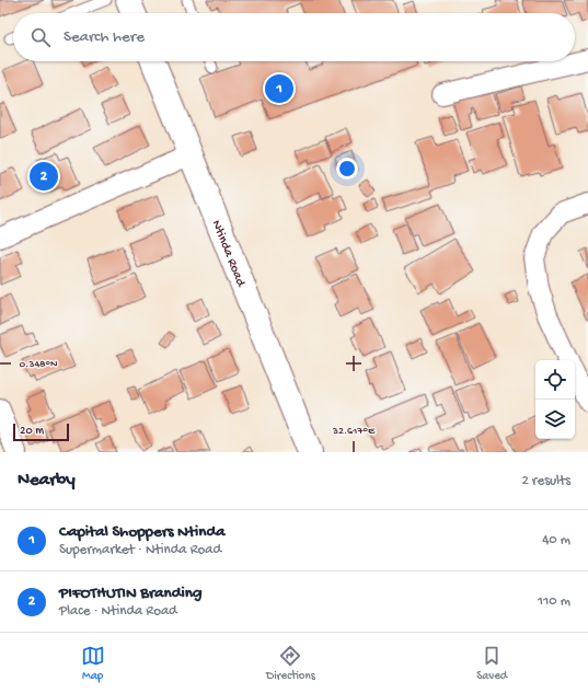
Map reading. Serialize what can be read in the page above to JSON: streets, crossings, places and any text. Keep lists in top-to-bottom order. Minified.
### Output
{"streets":{"main road":["Ntinda Road"]},"scale_bar":"20 m","page":{"search":"Search here","pins":["1","2"],"scale":"20 m","heading":["Nearby","2 results"],"list":[{"mark":"1","name":"Capital Shoppers Ntinda","note":"Supermarket · Ntinda Road","value":"40 m"},{"mark":"2","name":"PIFOTHUTIN Branding","note":"Place · Ntinda Road","value":"110 m"}],"nav":["Map","Directions","Saved"]},"coordinates":["0.348°N","32.617°E"]}
